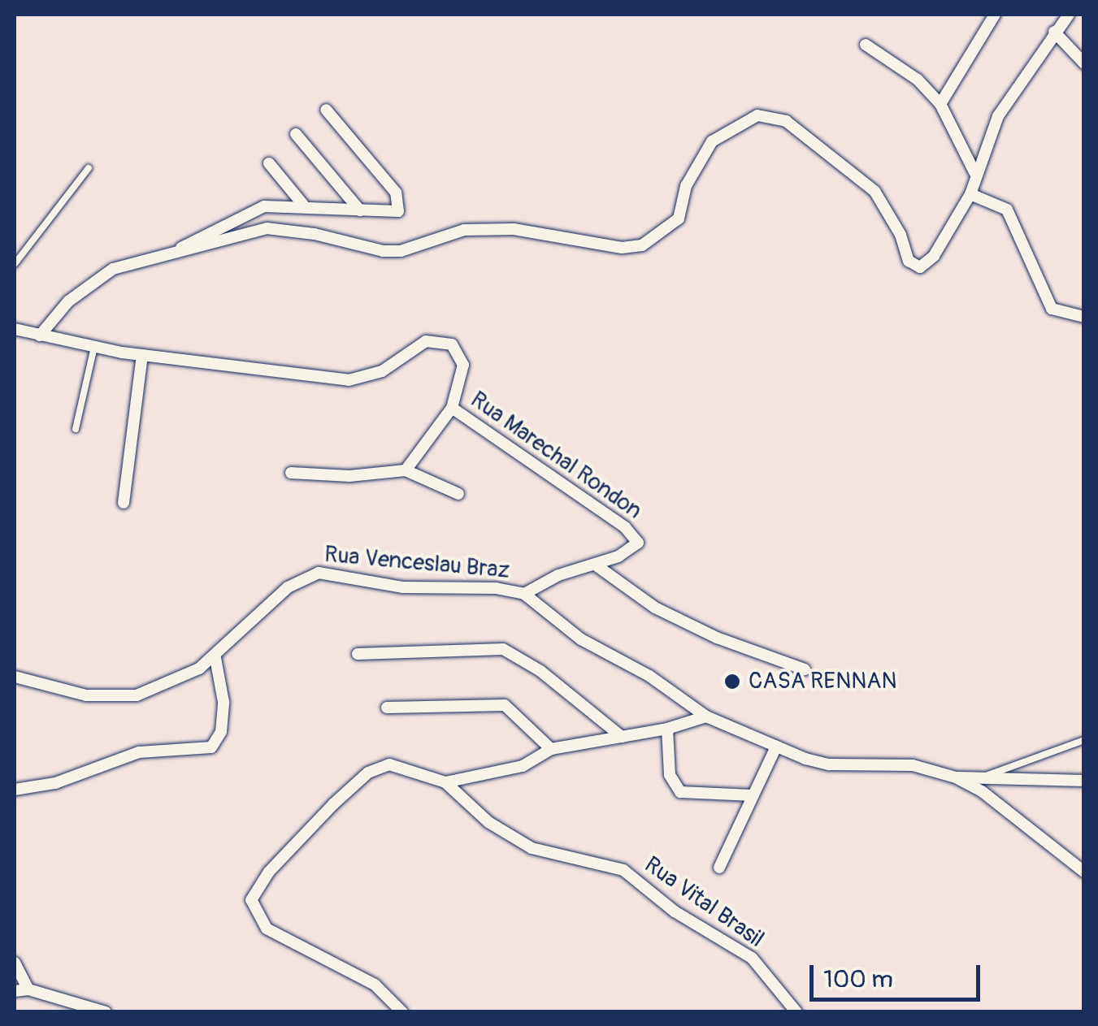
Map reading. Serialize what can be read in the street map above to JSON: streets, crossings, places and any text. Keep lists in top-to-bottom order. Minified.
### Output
{"streets":{"street":["Rua Marechal Rondon","Rua Venceslau Braz","Rua Vital Brasil"]},"crossings":[["Rua Marechal Rondon","Rua Venceslau Braz"]],"places":["CASA RENNAN"],"scale_bar":"100 m"}
